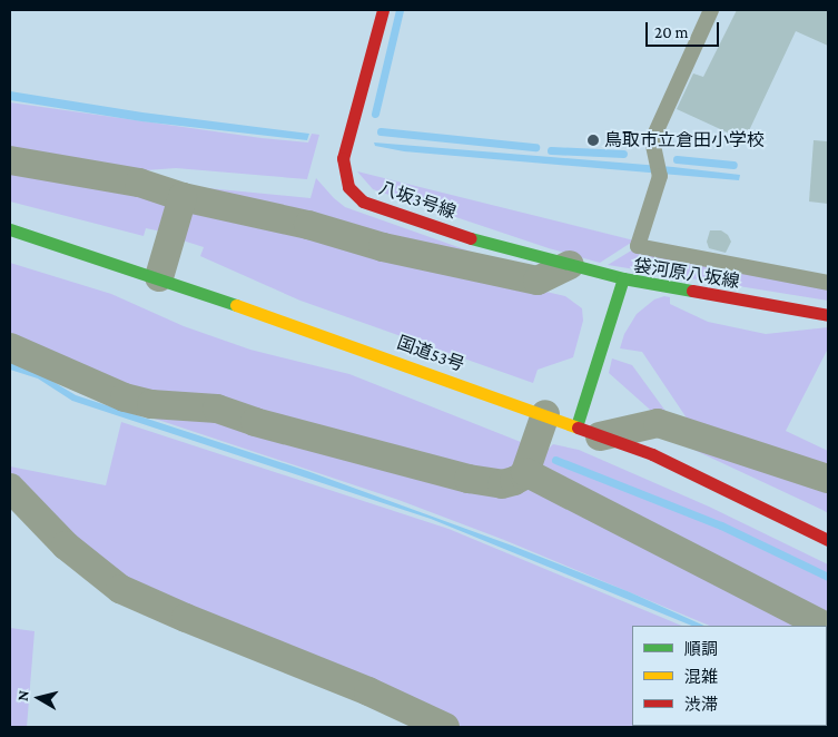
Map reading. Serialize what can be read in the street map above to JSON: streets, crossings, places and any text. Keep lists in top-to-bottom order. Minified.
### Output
{"streets":{"main road":["八坂3号線","袋河原八坂線","国道53号"]},"crossings":[["八坂3号線","袋河原八坂線"],["袋河原八坂線","国道53号"]],"places":["鳥取市立倉田小学校"],"legend":["順調","混雑","渋滞"],"scale_bar":"20 m","north":"left"}
